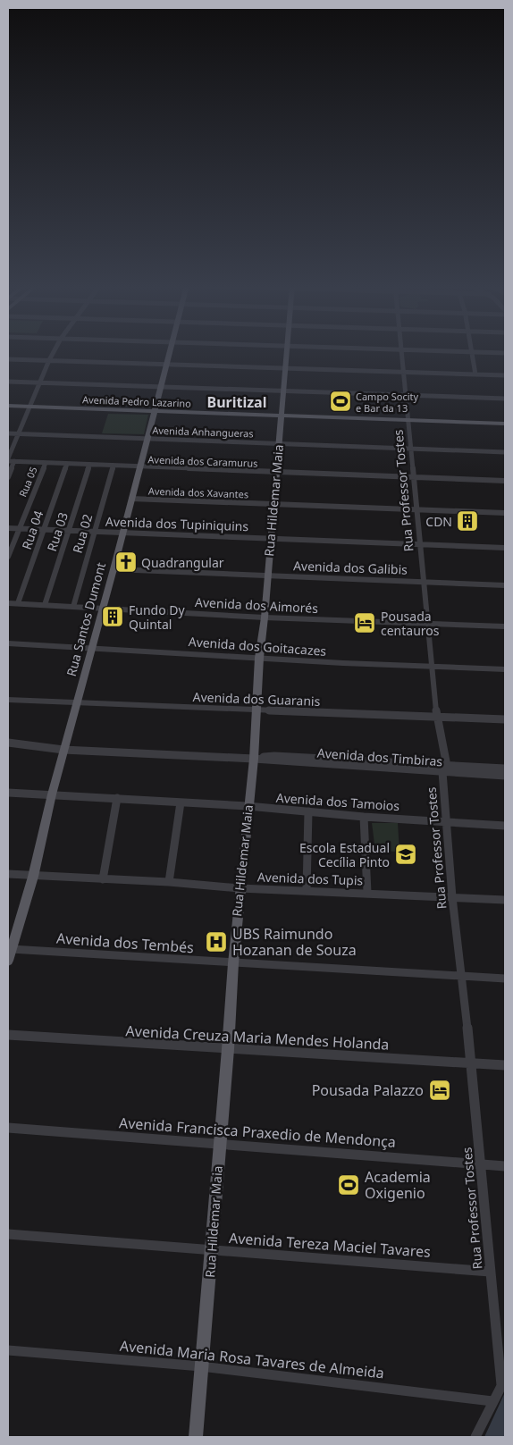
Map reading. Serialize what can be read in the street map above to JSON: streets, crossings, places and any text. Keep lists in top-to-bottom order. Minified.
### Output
{"streets":{"main road":["Avenida Pedro Lazarino","Rua Hildemar Maia","Rua Santos Dumont"],"street":["Avenida Anhangueras","Avenida dos Caramurus","Rua 05","Rua Professor Tostes","Avenida dos Xavantes","Avenida dos Tupiniquins","Rua 04","Rua 03","Rua 02","Avenida dos Galibis","Avenida dos Aimorés","Avenida dos Goitacazes","Avenida dos Guaranis","Avenida dos Timbiras","Avenida dos Tamoios","Avenida dos Tupis","Avenida dos Tembés","Avenida Creuza Maria Mendes Holanda","Avenida Francisca Praxedio de Mendonça","Avenida Tereza Maciel Tavares","Avenida Maria Rosa Tavares de Almeida"]},"crossings":[["Avenida Pedro Lazarino","Rua Professor Tostes"],["Avenida Pedro Lazarino","Rua Hildemar Maia"],["Avenida Pedro Lazarino","Rua Santos Dumont"],["Avenida Anhangueras","Rua Professor Tostes"],["Avenida Anhangueras","Rua Hildemar Maia"],["Avenida Anhangueras","Rua Santos Dumont"],["Avenida dos Caramurus","Rua 05"],["Avenida dos Caramurus","Rua Professor Tostes"],["Avenida dos Caramurus","Rua Hildemar Maia"],["Avenida dos Caramurus","Rua 04"],["Avenida dos Caramurus","Rua 03"],["Avenida dos Caramurus","Rua 02"],["Avenida dos Caramurus","Rua Santos Dumont"],["Rua 05","Avenida dos Tupiniquins"],["Rua Professor Tostes","Avenida dos Xavantes"],["Rua Professor Tostes","Avenida dos Tupiniquins"],["Rua Professor Tostes","Avenida dos Galibis"],["Rua Professor Tostes","Avenida dos Aimorés"],["Rua Professor Tostes","Avenida dos Goitacazes"],["Rua Professor Tostes","Avenida dos Guaranis"],["Rua Professor Tostes","Avenida dos Timbiras"],["Rua Professor Tostes","Avenida dos Tamoios"],["Rua Professor Tostes","Avenida dos Tupis"],["Rua Professor Tostes","Avenida dos Tembés"],["Rua Professor Tostes","Avenida Creuza Maria Mendes Holanda"],["Rua Professor Tostes","Avenida Francisca Praxedio de Mendonça"],["Rua Professor Tostes","Avenida Tereza Maciel Tavares"],["Avenida dos Xavantes","Rua Hildemar Maia"],["Avenida dos Xavantes","Rua Santos Dumont"],["Rua Hildemar Maia","Avenida dos Tupiniquins"],["Rua Hildemar Maia","Avenida dos Galibis"],["Rua Hildemar Maia","Avenida dos Aimorés"],["Rua Hildemar Maia","Avenida dos Goitacazes"],["Rua Hildemar Maia","Avenida dos Guaranis"],["Rua Hildemar Maia","Avenida dos Timbiras"],["Rua Hildemar Maia","Avenida dos Tamoios"],["Rua Hildemar Maia","Avenida dos Tupis"],["Rua Hildemar Maia","Avenida dos Tembés"],["Rua Hildemar Maia","Avenida Creuza Maria Mendes Holanda"],["Rua Hildemar Maia","Avenida Francisca Praxedio de Mendonça"],["Rua Hildemar Maia","Avenida Tereza Maciel Tavares"],["Rua Hildemar Maia","Avenida Maria Rosa Tavares de Almeida"],["Avenida dos Tupiniquins","Rua 04"],["Avenida dos Tupiniquins","Rua 03"],["Avenida dos Tupiniquins","Rua 02"],["Avenida dos Tupiniquins","Rua Santos Dumont"],["Rua 04","Avenida dos Aimorés"],["Rua 03","Avenida dos Aimorés"],["Rua 02","Avenida dos Aimorés"],["Avenida dos Galibis","Rua Santos Dumont"],["Avenida dos Aimorés","Rua Santos Dumont"],["Rua Santos Dumont","Avenida dos Goitacazes"],["Rua Santos Dumont","Avenida dos Guaranis"],["Rua Santos Dumont","Avenida dos Timbiras"],["Rua Santos Dumont","Avenida dos Tamoios"],["Rua Santos Dumont","Avenida dos Tupis"],["Rua Santos Dumont","Avenida dos Tembés"]],"districts":["Buritizal"],"places":{"sports":["Campo Socity e Bar da 13","Academia Oxigenio"],"building":["CDN","Fundo Dy Quintal"],"church":["Quadrangular"],"hotel":["Pousada centauros","Pousada Palazzo"],"school or university":["Escola Estadual Cecília Pinto"],"hospital":["UBS Raimundo Hozanan de Souza"]}}
